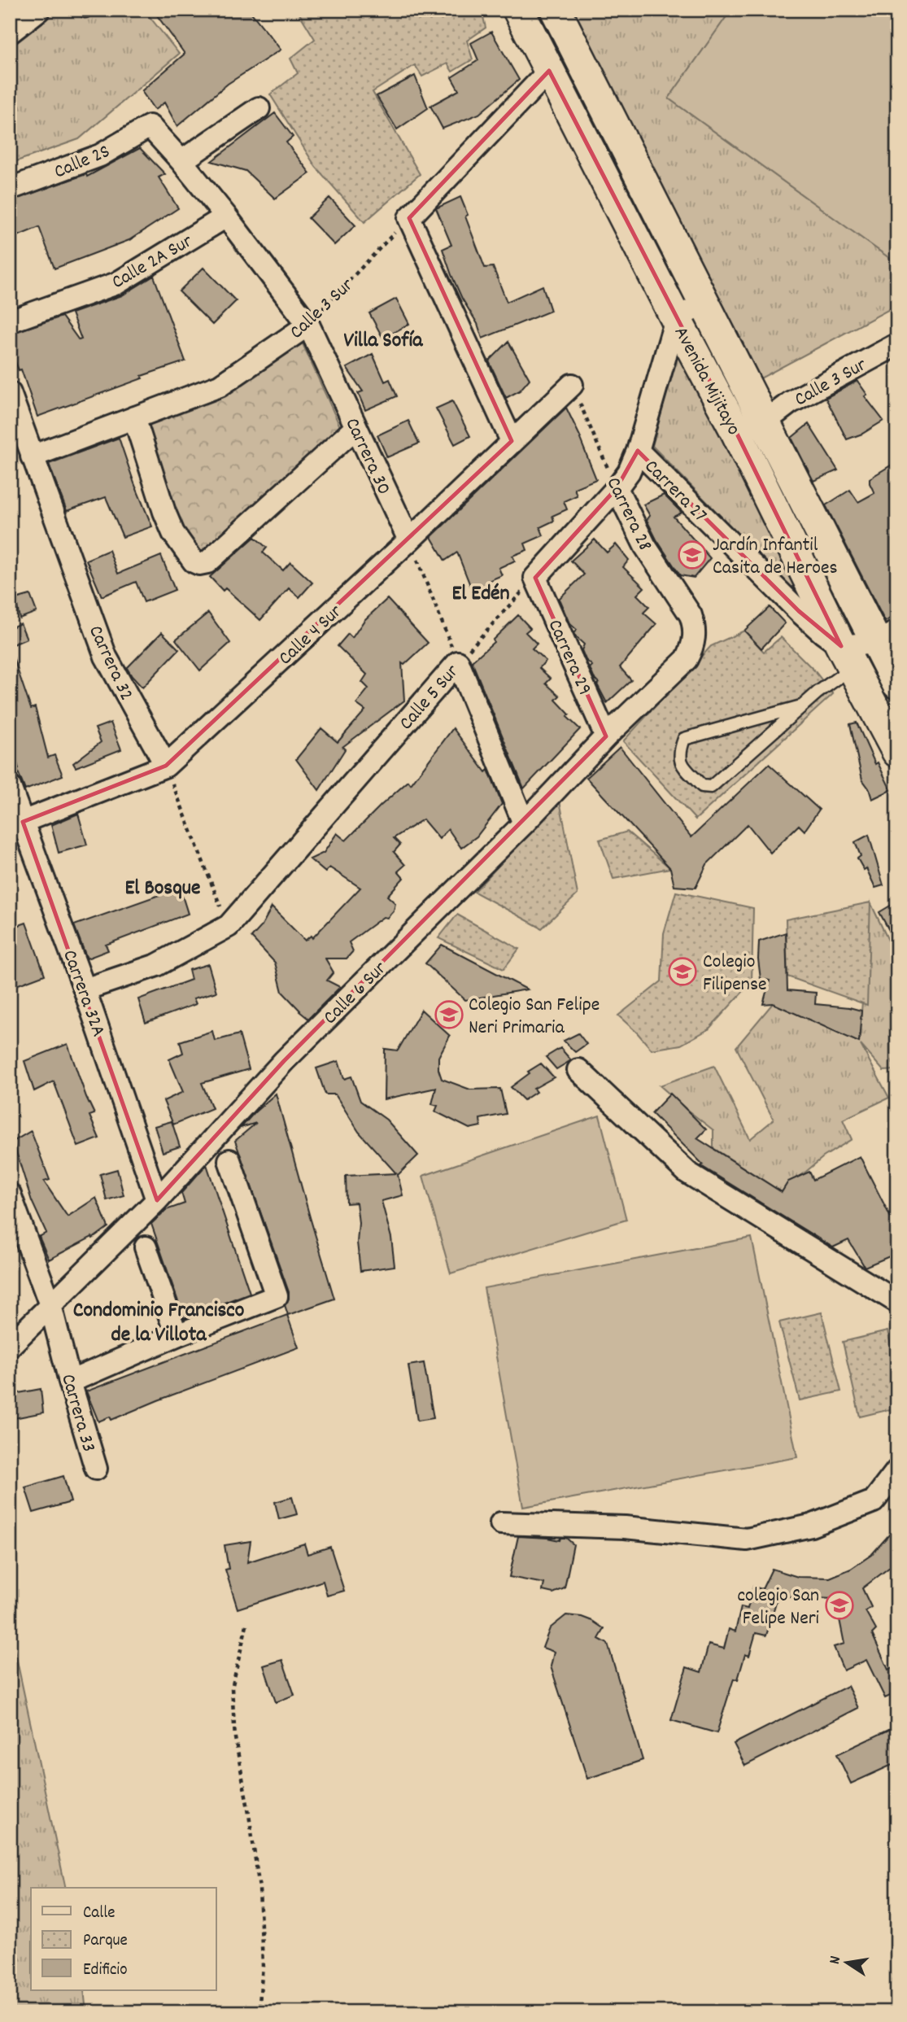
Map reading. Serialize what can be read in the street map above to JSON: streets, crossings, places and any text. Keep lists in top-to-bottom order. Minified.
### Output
{"streets":{"main road":["Avenida Mijitayo"],"street":["Calle 2S","Calle 2A Sur","Calle 3 Sur","Carrera 30","Carrera 27","Carrera 28","Calle 4 Sur","Carrera 29","Carrera 32","Calle 5 Sur","Calle 6 Sur","Carrera 32A","Carrera 33"]},"crossings":[["Calle 2S","Carrera 30"],["Calle 2A Sur","Carrera 30"],["Calle 3 Sur","Avenida Mijitayo"],["Calle 3 Sur","Carrera 30"],["Calle 3 Sur","Carrera 32"],["Avenida Mijitayo","Carrera 27"],["Carrera 30","Calle 4 Sur"],["Carrera 28","Calle 4 Sur"],["Carrera 28","Calle 6 Sur"],["Calle 4 Sur","Carrera 32"],["Calle 4 Sur","Carrera 32A"],["Carrera 29","Calle 5 Sur"],["Carrera 29","Calle 6 Sur"],["Calle 5 Sur","Carrera 32A"],["Calle 6 Sur","Carrera 32A"],["Calle 6 Sur","Carrera 33"]],"districts":["Villa Sofía","El Edén","El Bosque","Condominio Francisco de la Villota"],"places":{"school or university":["Jardín Infantil Casita de Heroes","Colegio Filipense","Colegio San Felipe Neri Primaria","colegio San Felipe Neri"]},"legend":["Calle","Parque","Edificio"],"north":"left"}
